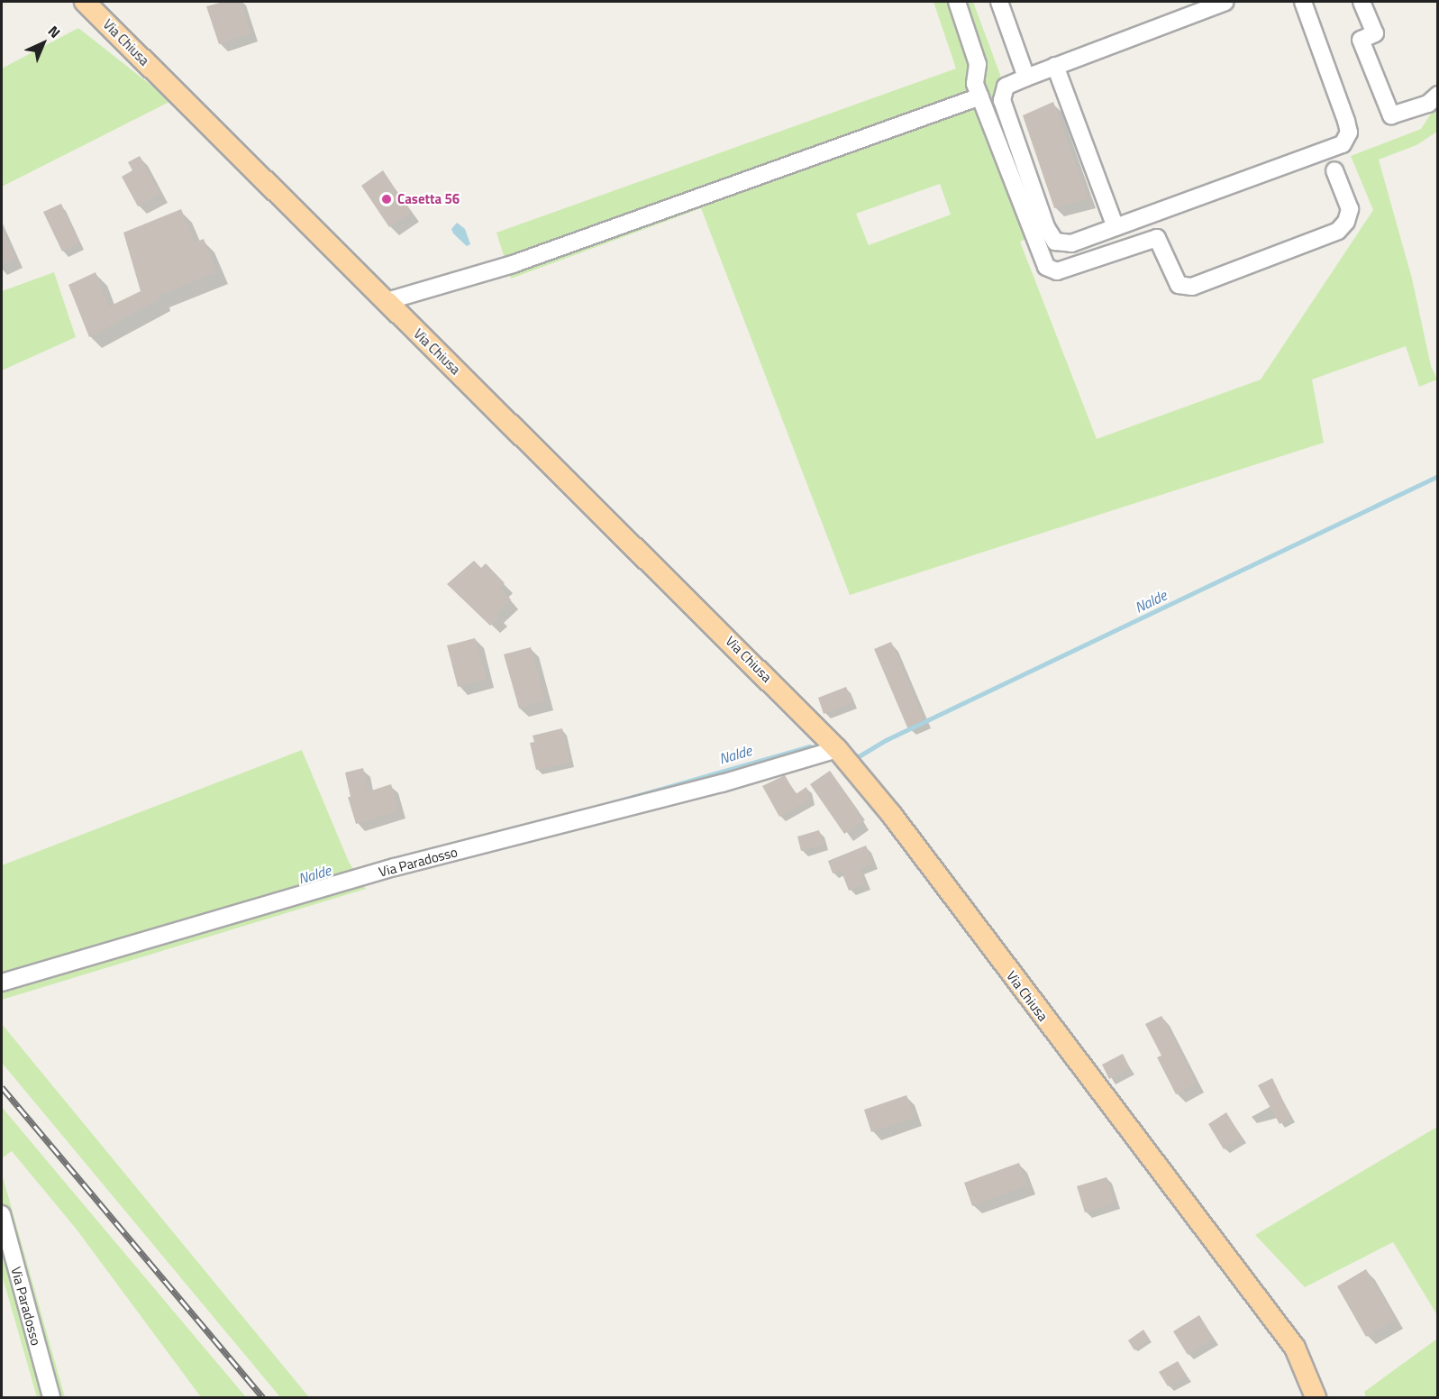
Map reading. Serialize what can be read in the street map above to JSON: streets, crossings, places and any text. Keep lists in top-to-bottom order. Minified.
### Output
{"streets":{"main road":["Via Chiusa"],"street":["Via Paradosso"]},"crossings":[["Via Chiusa","Via Paradosso"]],"water":["Nalde"],"places":["Casetta 56"],"north":"top right"}
